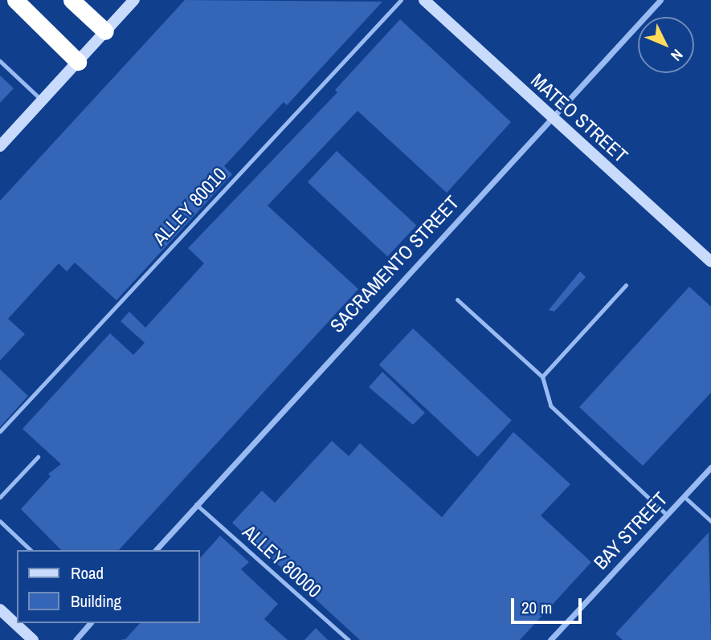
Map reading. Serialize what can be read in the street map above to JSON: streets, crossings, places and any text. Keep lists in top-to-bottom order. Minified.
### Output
{"streets":{"street":["MATEO STREET","SACRAMENTO STREET","BAY STREET"],"lane":["ALLEY 80010","ALLEY 80000"]},"crossings":[["MATEO STREET","SACRAMENTO STREET"],["SACRAMENTO STREET","ALLEY 80000"]],"legend":["Road","Building"],"scale_bar":"20 m","north":"bottom right"}
